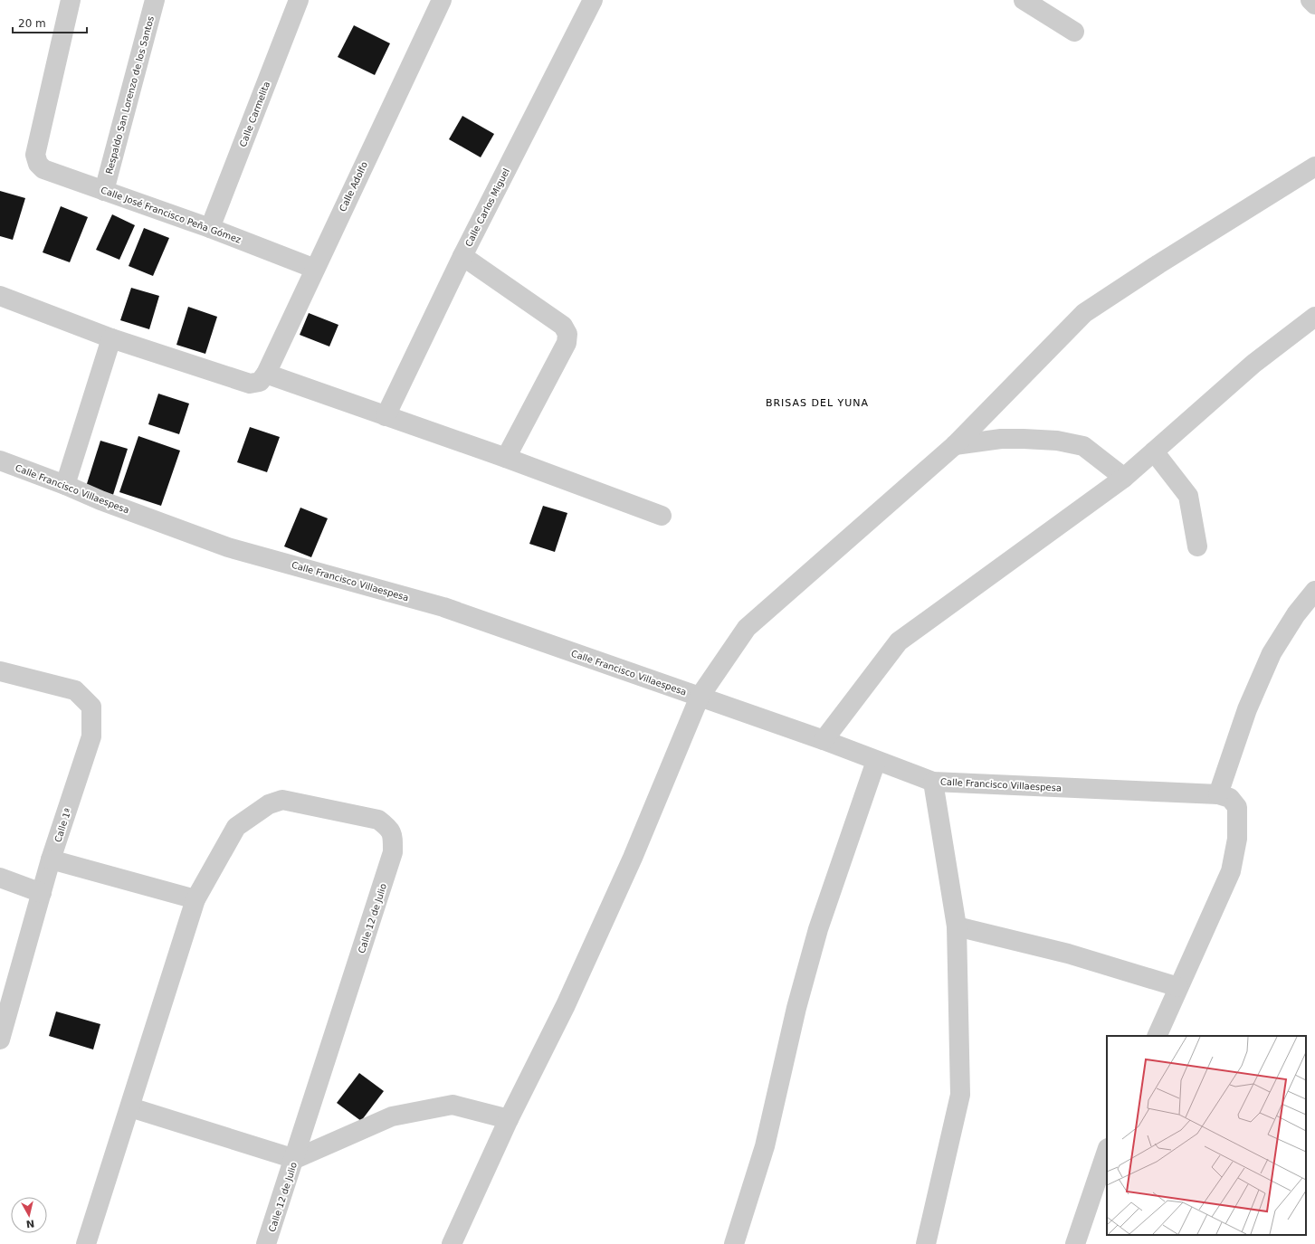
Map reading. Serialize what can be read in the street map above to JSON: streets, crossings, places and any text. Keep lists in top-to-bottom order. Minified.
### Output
{"streets":{"street":["Respaldo San Lorenzo de los Santos","Calle Carmelita","Calle Adolfo","Calle Carlos Miguel","Calle José Francisco Peña Gómez","Calle Francisco Villaespesa","Calle 1ª","Calle 12 de Julio"]},"crossings":[["Respaldo San Lorenzo de los Santos","Calle José Francisco Peña Gómez"],["Calle Carmelita","Calle José Francisco Peña Gómez"],["Calle Adolfo","Calle José Francisco Peña Gómez"]],"districts":["BRISAS DEL YUNA"],"scale_bar":"20 m","north":"bottom"}
